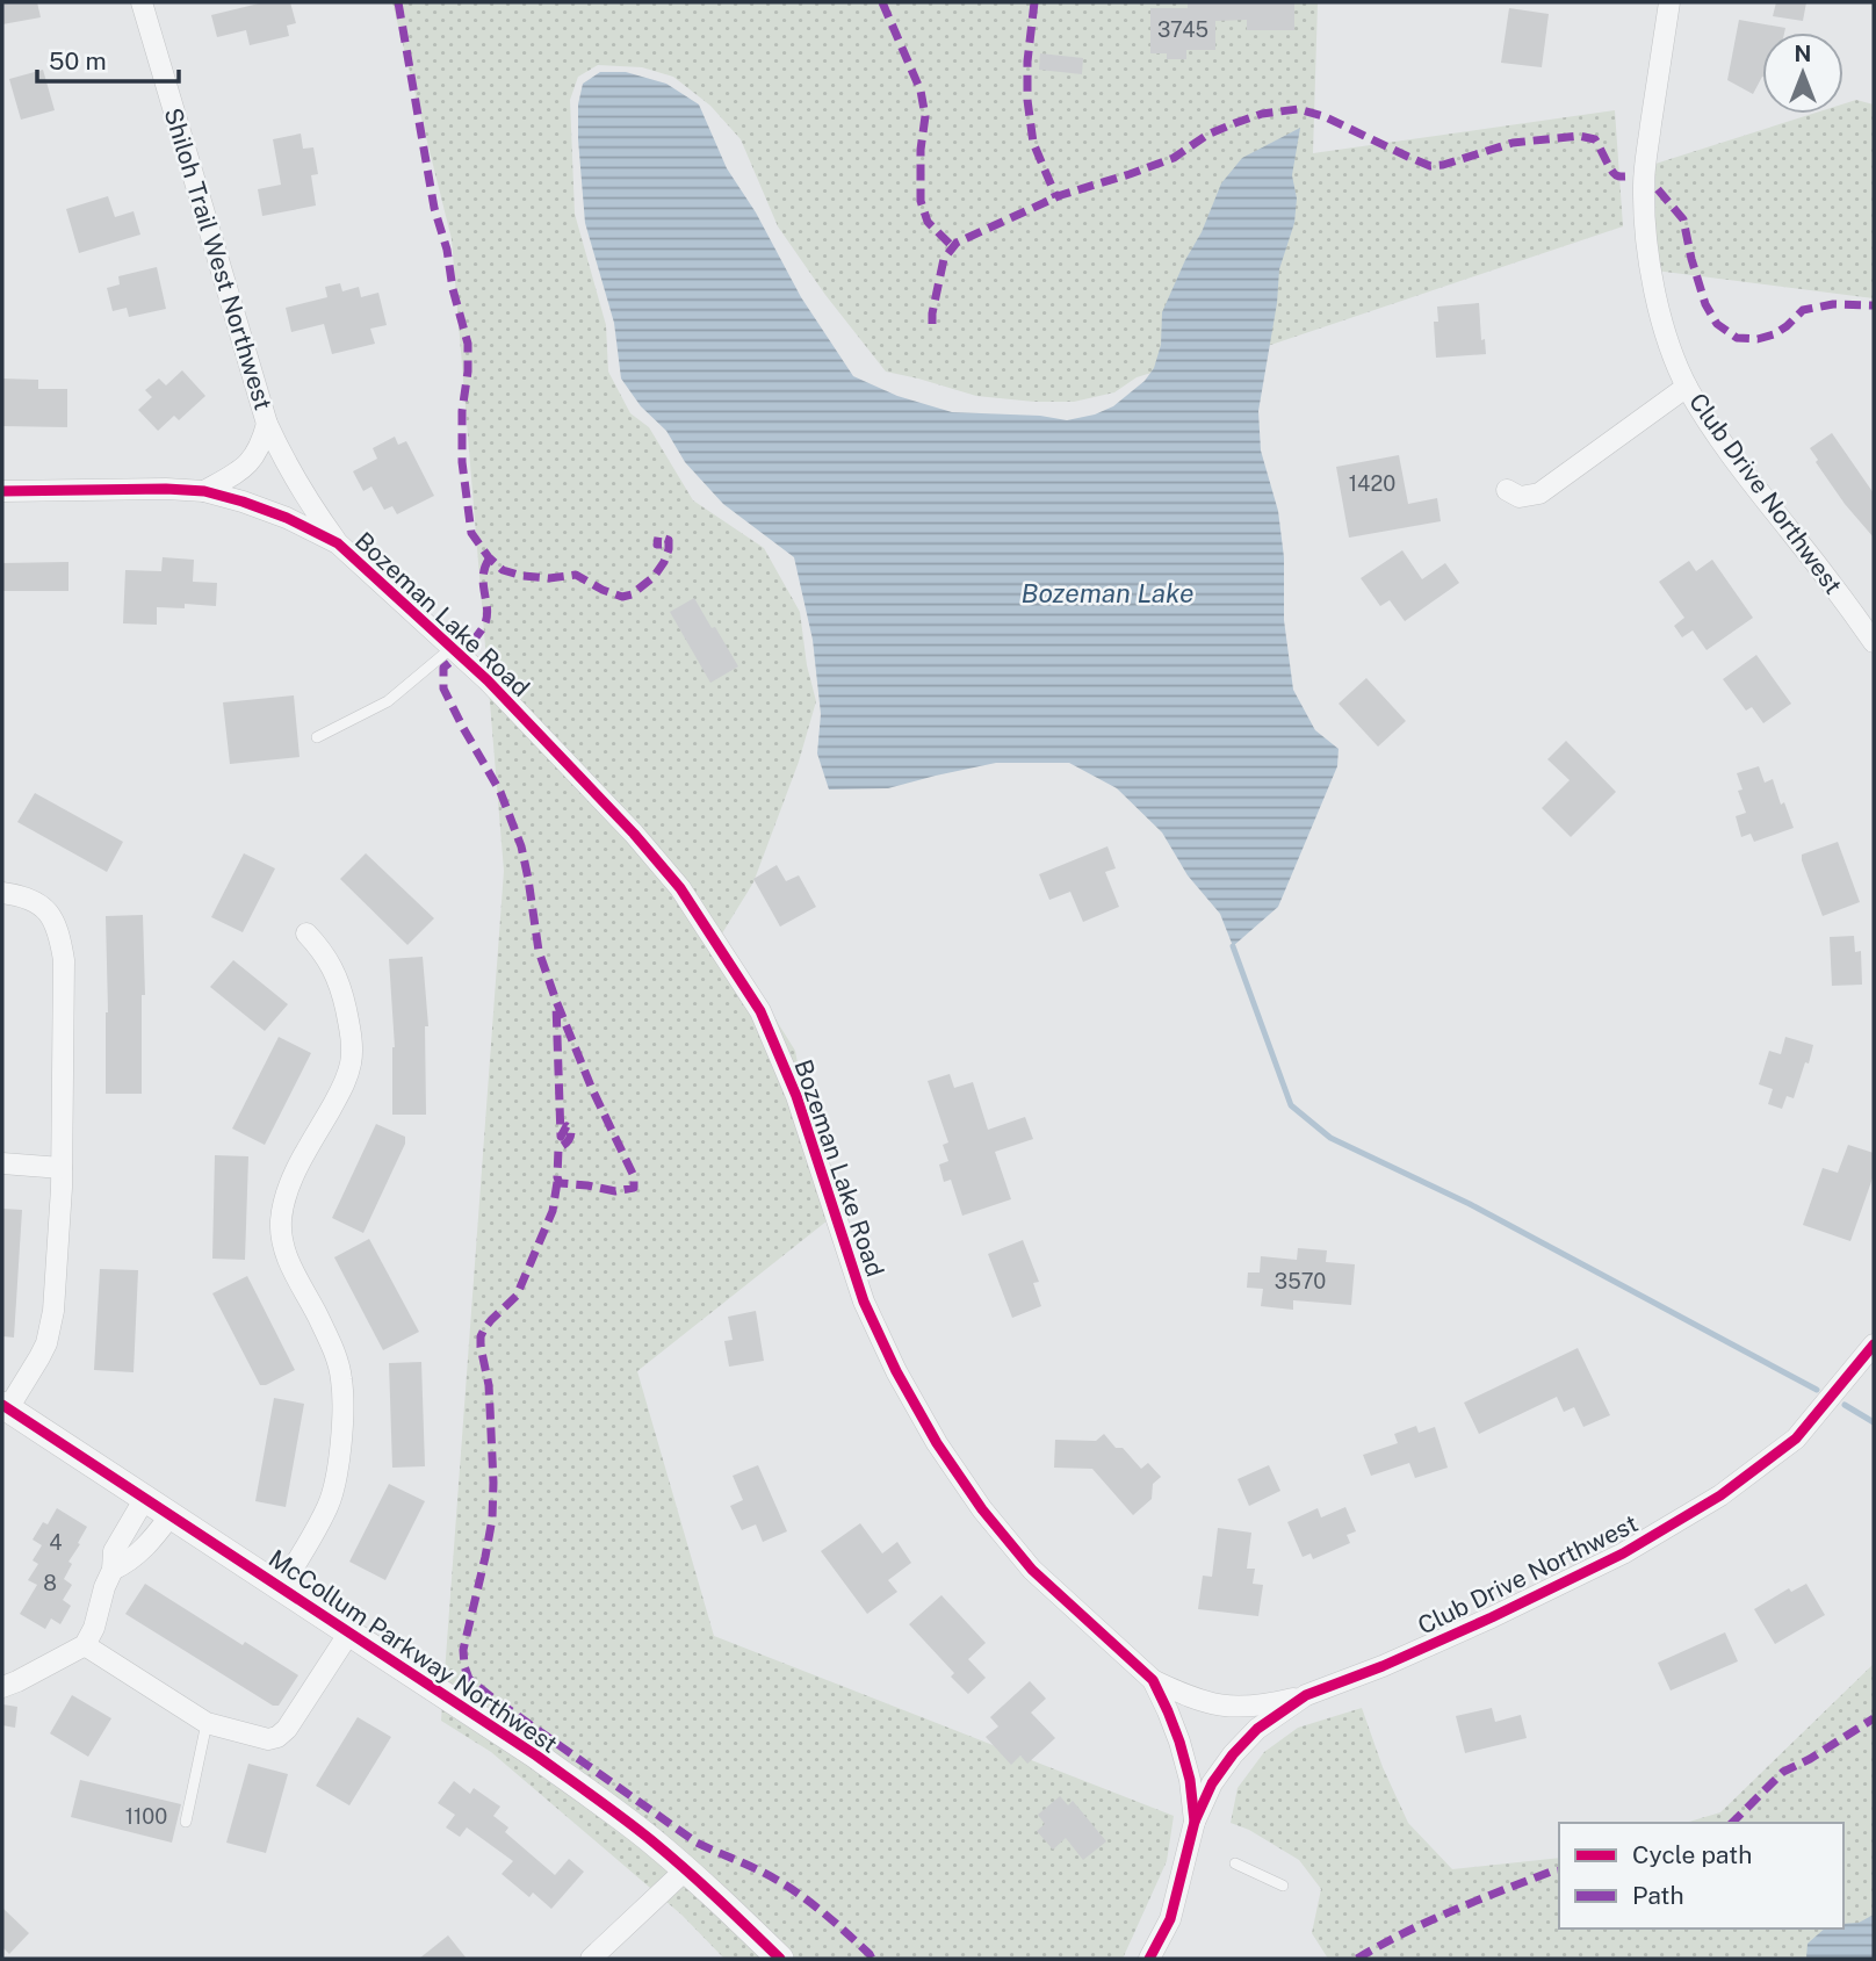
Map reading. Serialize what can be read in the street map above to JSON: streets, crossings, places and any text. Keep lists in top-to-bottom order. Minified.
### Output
{"streets":{"street":["Shiloh Trail West Northwest","Club Drive Northwest","Bozeman Lake Road","McCollum Parkway Northwest"]},"crossings":[["Shiloh Trail West Northwest","Bozeman Lake Road"],["Club Drive Northwest","Bozeman Lake Road"]],"water":["Bozeman Lake"],"house_numbers":["3745","1420","3570","4","8","1100"],"legend":["Cycle path","Path"],"scale_bar":"50 m","north":"top"}
